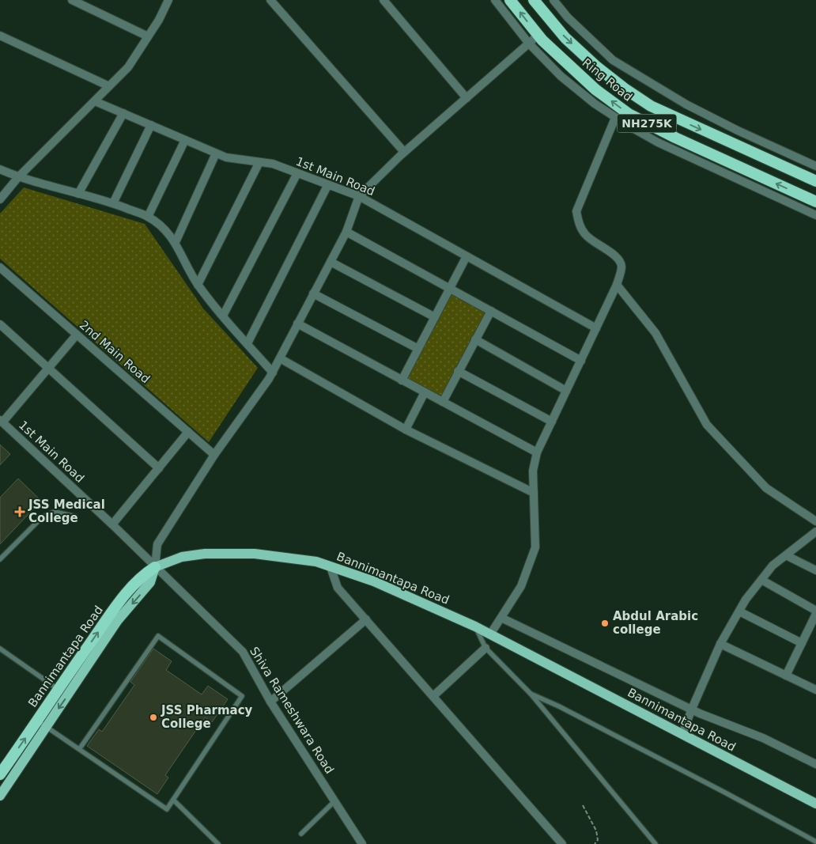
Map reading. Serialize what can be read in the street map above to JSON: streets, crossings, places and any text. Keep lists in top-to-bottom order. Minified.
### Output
{"streets":{"highway":["Ring Road","NH275K","Bannimantapa Road"],"street":["1st Main Road","2nd Main Road","Shiva Rameshwara Road"]},"crossings":[["1st Main Road","Bannimantapa Road"],["1st Main Road","Shiva Rameshwara Road"],["Bannimantapa Road","Shiva Rameshwara Road"]],"places":{"health":["JSS Medical College"],"other":["Abdul Arabic college","JSS Pharmacy College"]}}
